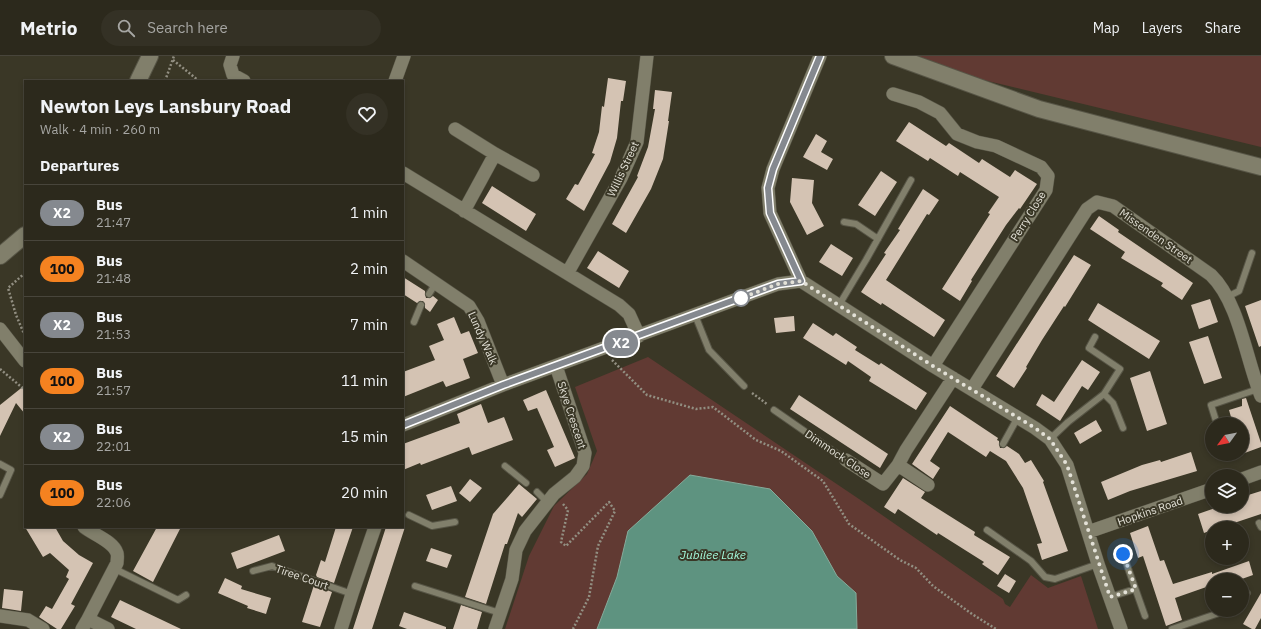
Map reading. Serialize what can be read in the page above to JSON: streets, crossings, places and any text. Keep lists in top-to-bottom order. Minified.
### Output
{"streets":{"street":["Willis Street","Perry Close","Missenden Street","Lundy Walk","Skye Crescent","Dimmock Close","Hopkins Road"],"lane":["Tiree Court"]},"water":["Jubilee Lake"],"lines":["bus line X2"],"north":"bottom left","page":{"header":"Metrio","search":"Search here","nav":["Map","Layers","Share"],"on_map":"X2","heading":[["Newton Leys Lansbury Road","Walk · 4 min · 260 m"],"Departures"],"list":[{"mark":"X2","name":"Bus","note":"21:47","value":"1 min"},{"mark":"100","name":"Bus","note":"21:48","value":"2 min"},{"mark":"X2","name":"Bus","note":"21:53","value":"7 min"},{"mark":"100","name":"Bus","note":"21:57","value":"11 min"},{"mark":"X2","name":"Bus","note":"22:01","value":"15 min"},{"mark":"100","name":"Bus","note":"22:06","value":"20 min"}],"map_buttons":["+","−"]}}
